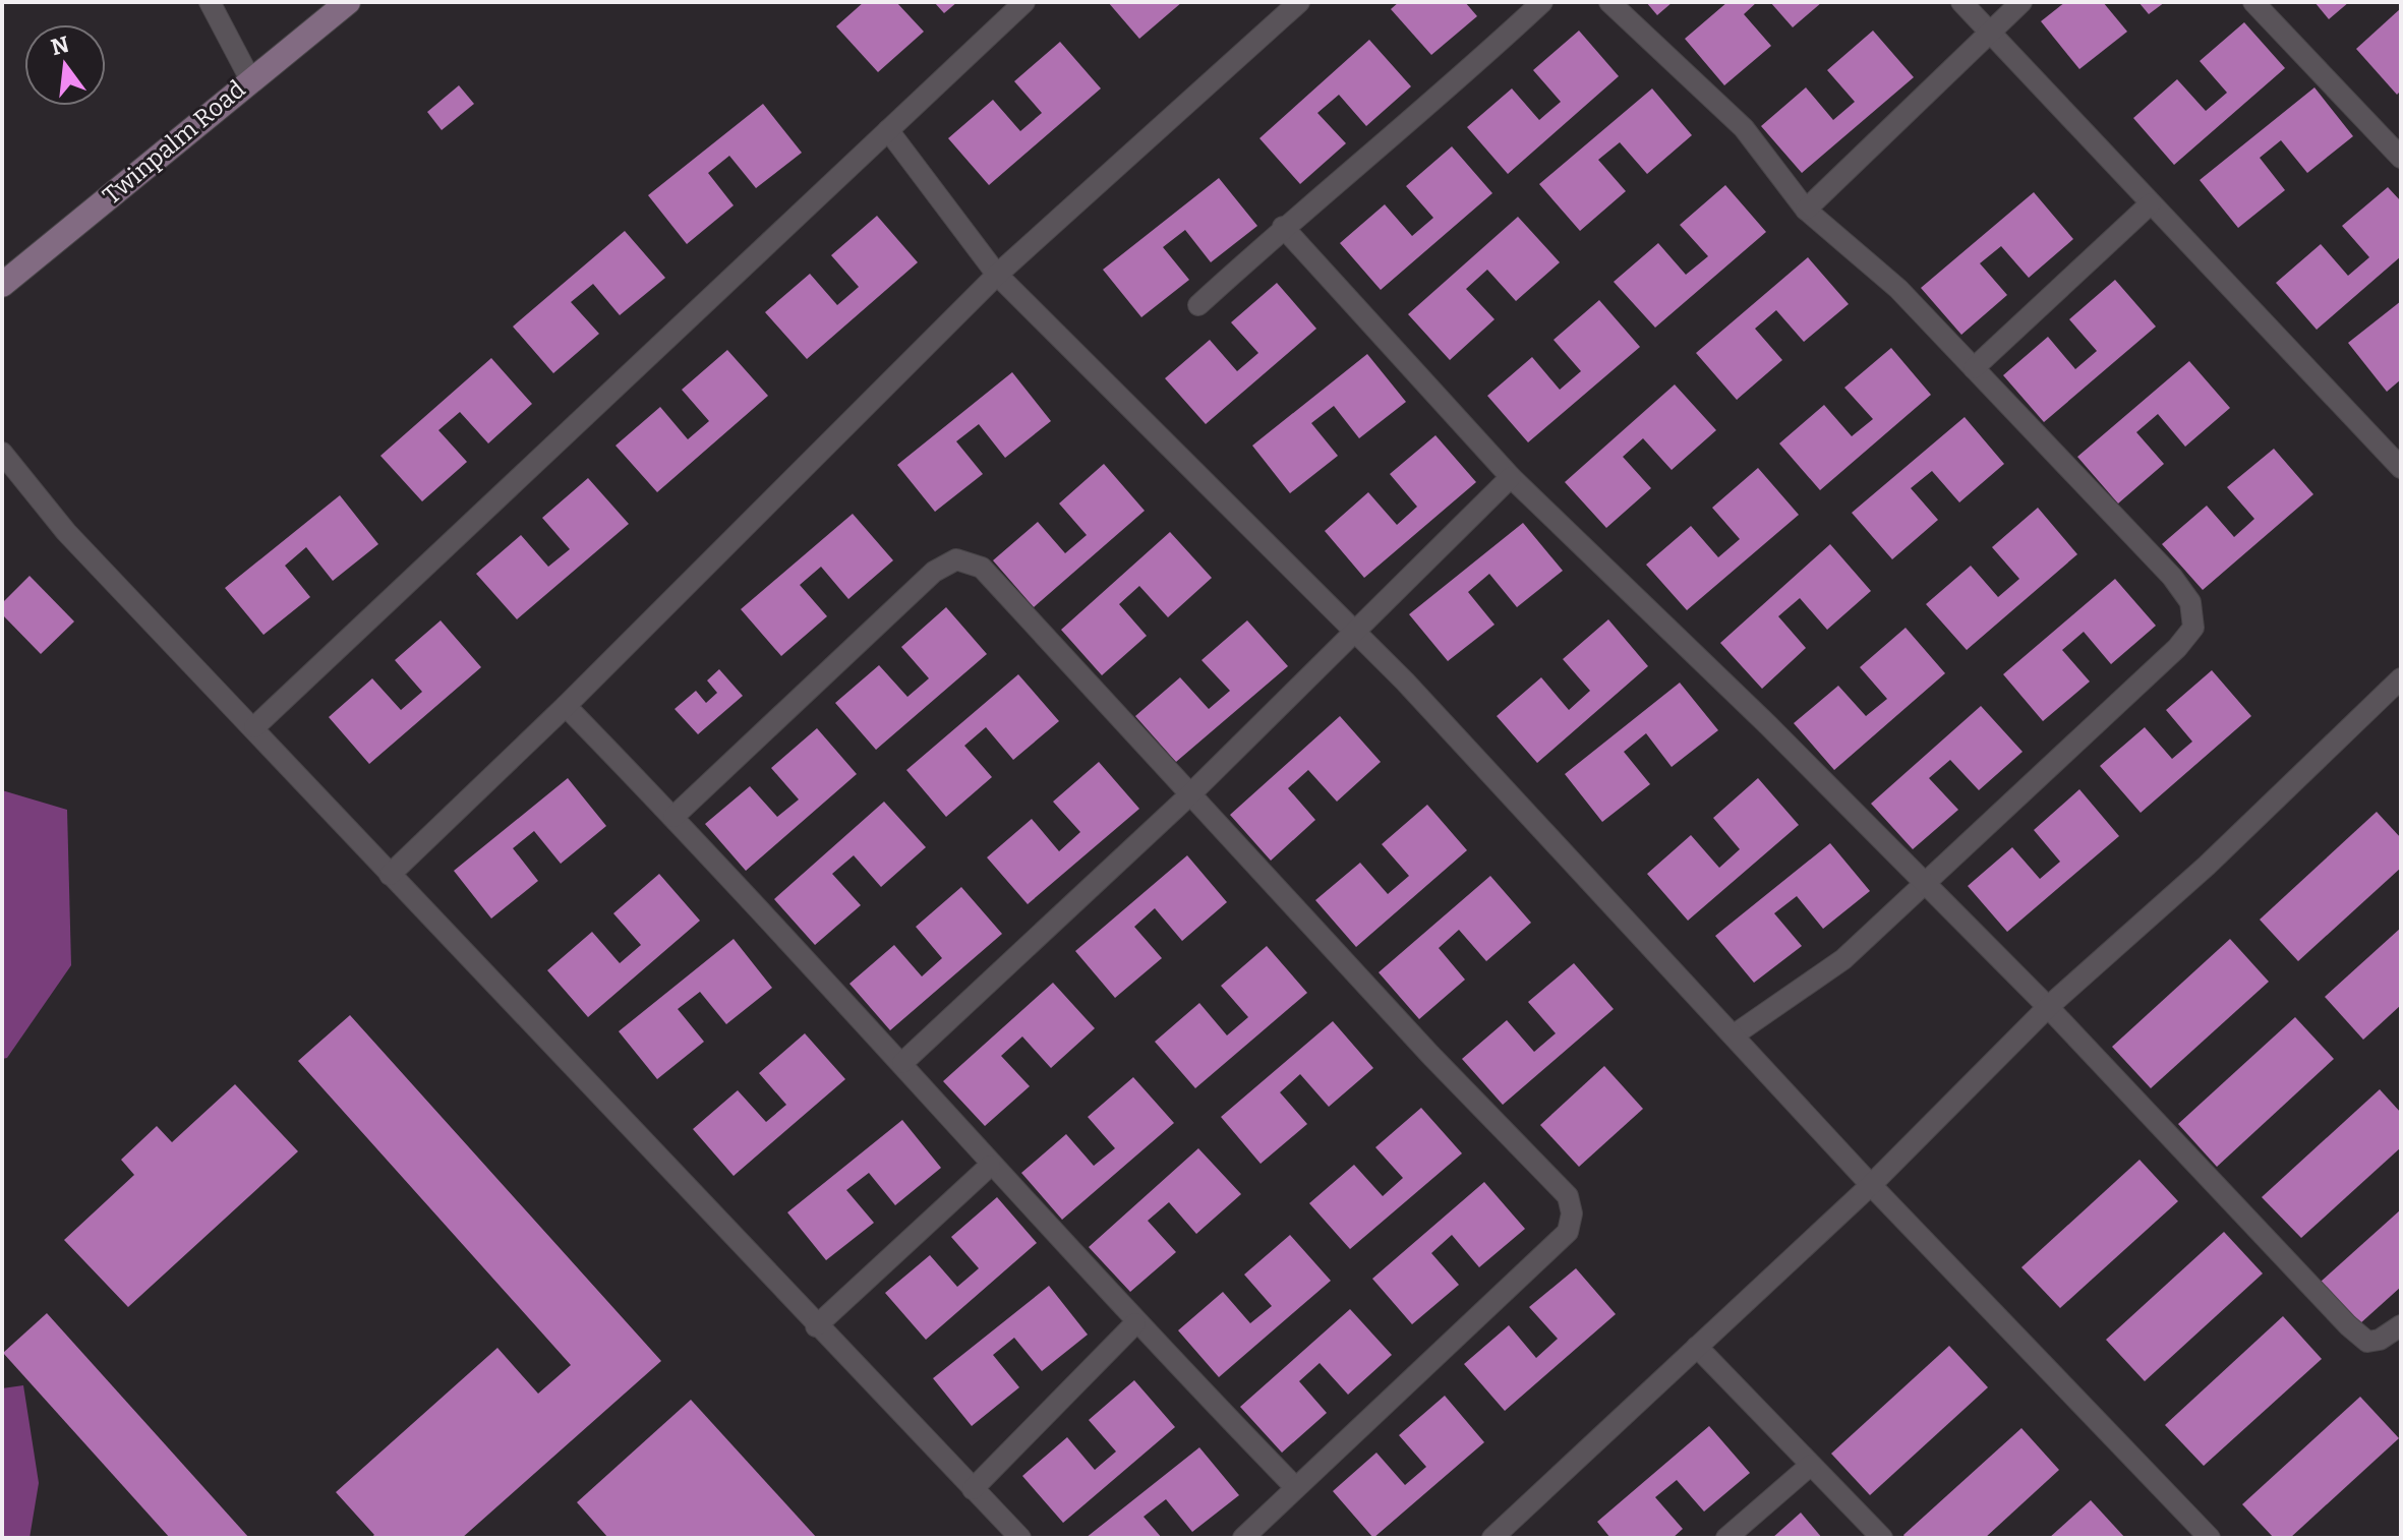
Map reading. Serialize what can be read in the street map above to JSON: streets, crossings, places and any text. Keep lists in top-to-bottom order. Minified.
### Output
{"streets":{"main road":["Twinpalm Road"]},"north":"top"}
